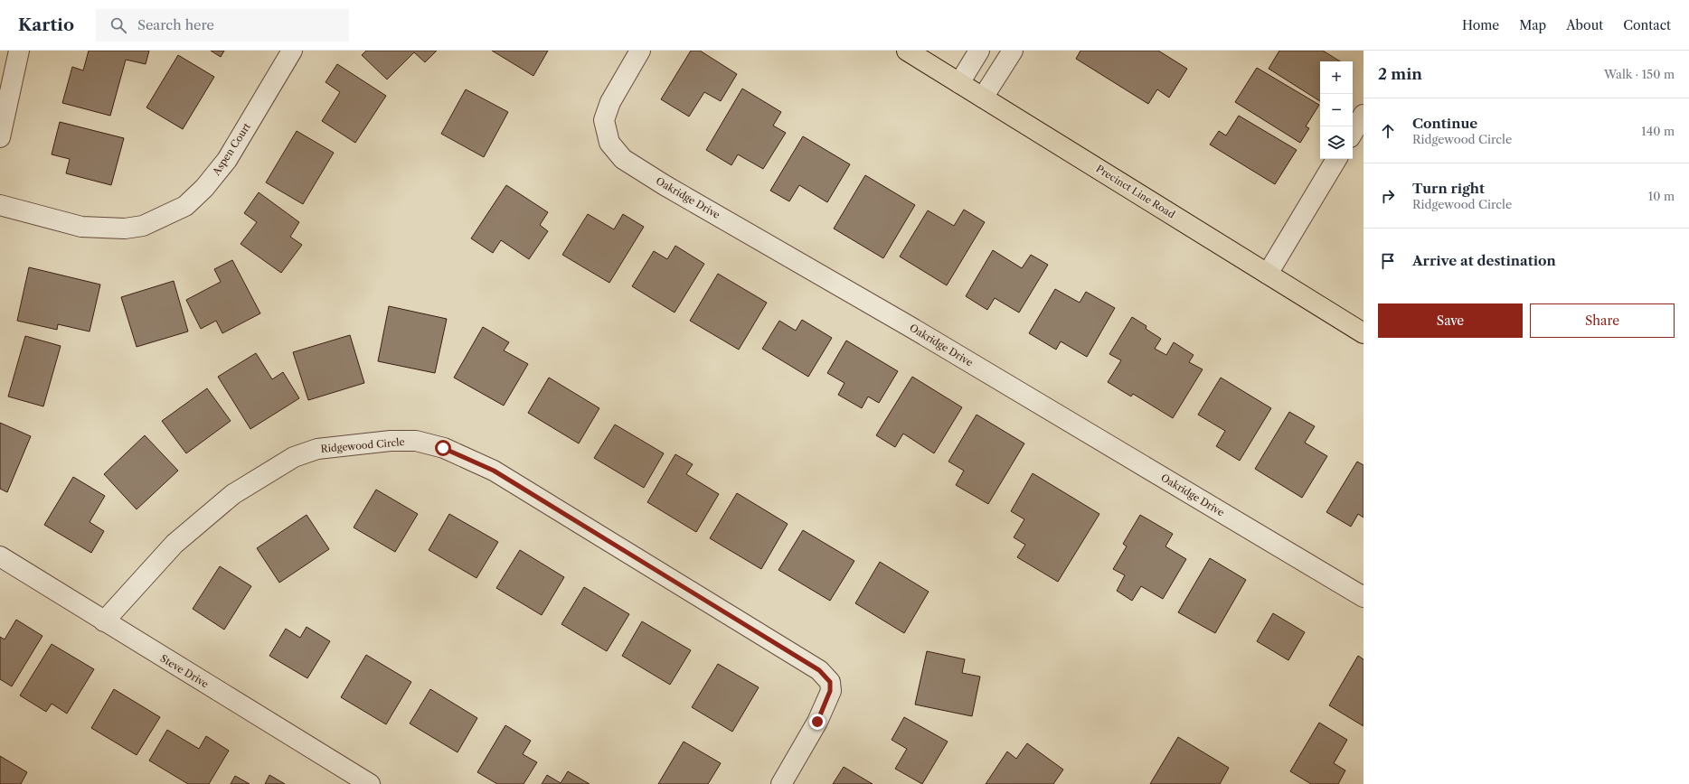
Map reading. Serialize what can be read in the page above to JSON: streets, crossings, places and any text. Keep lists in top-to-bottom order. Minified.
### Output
{"streets":{"main road":["Precinct Line Road"],"street":["Aspen Court","Oakridge Drive","Ridgewood Circle","Steve Drive"]},"crossings":[["Ridgewood Circle","Steve Drive"]],"page":{"header":"Kartio","search":"Search here","nav":["Home","Map","About","Contact"],"heading":["2 min","Walk · 150 m"],"map_buttons":["+","−"],"list":[["Continue","Ridgewood Circle","140 m"],["Turn right","Ridgewood Circle","10 m"],"Arrive at destination"],"buttons":["Save","Share"]}}
